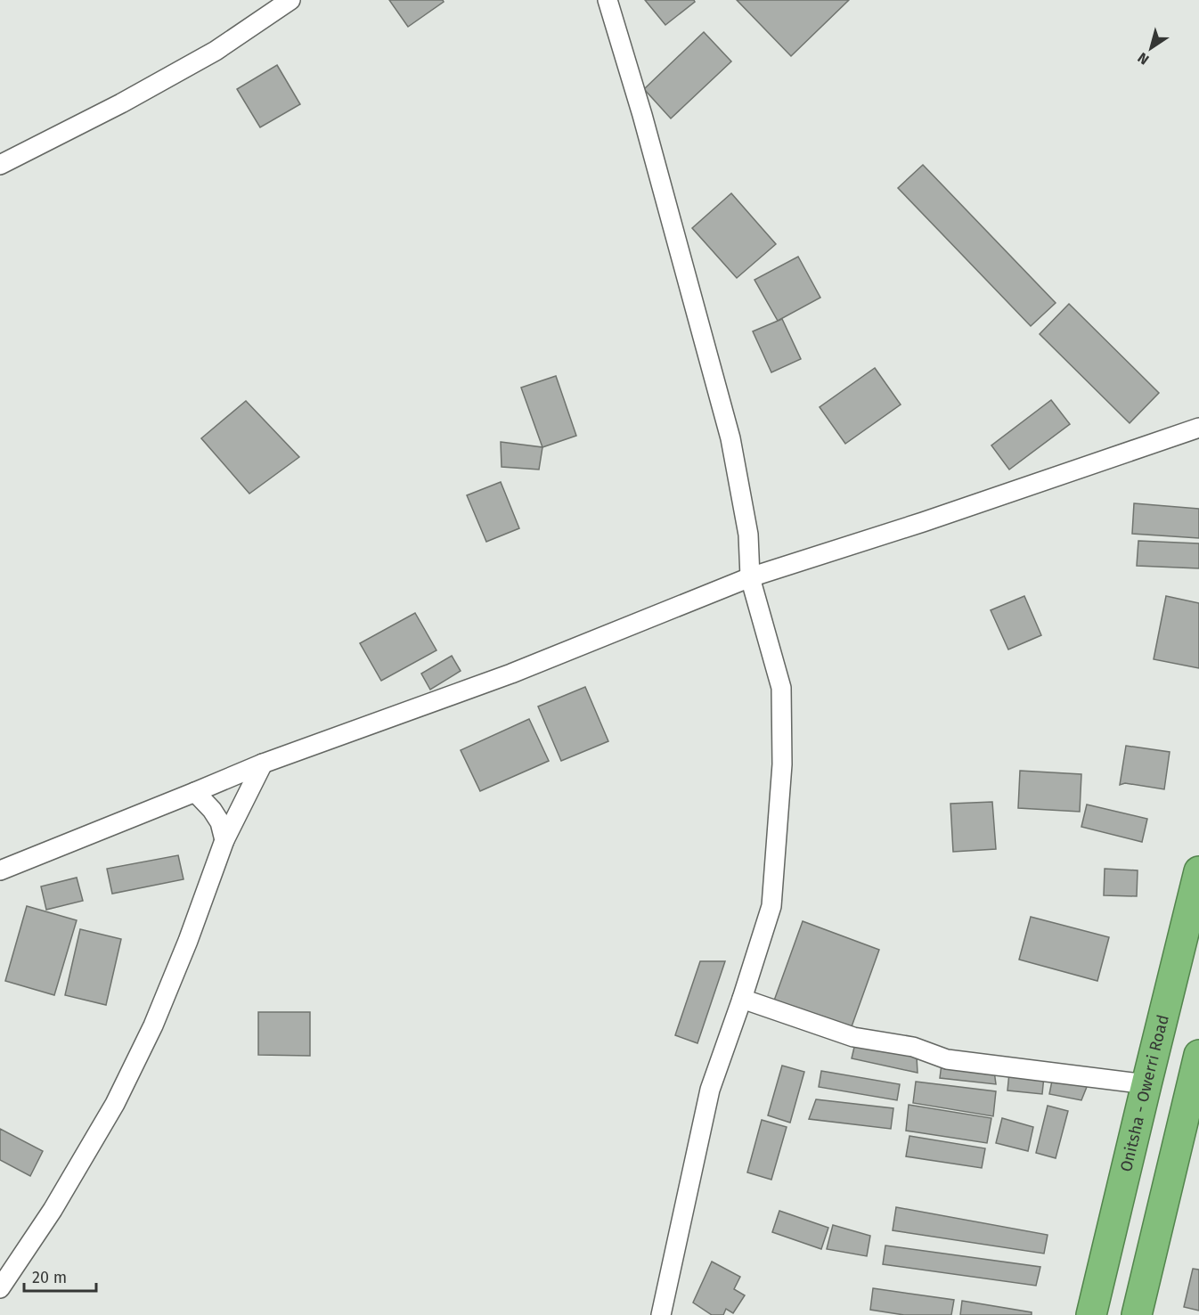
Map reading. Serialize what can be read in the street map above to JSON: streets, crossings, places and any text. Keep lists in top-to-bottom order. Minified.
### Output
{"streets":{"highway":["Onitsha - Owerri Road"]},"scale_bar":"20 m","north":"bottom left"}
